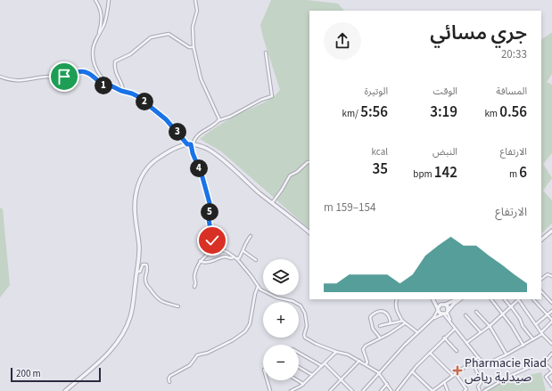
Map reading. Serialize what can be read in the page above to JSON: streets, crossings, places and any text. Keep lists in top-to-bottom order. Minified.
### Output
{"places":{"health":["Pharmacie Riad صيدلية رياض"]},"scale_bar":"200 m","page":{"heading":["جري مسائي","20:33"],"stats":[["المسافة","0.56 km"],["الوقت","3:19"],["الوتيرة","5:56 /km"],["الارتفاع","6 m"],["النبض","142 bpm"],["kcal","35"]],"pins":["1","2","3","4","5"],"chart":["الارتفاع","154–159 m"],"map_buttons":["+","−"],"scale":"200 m"}}
